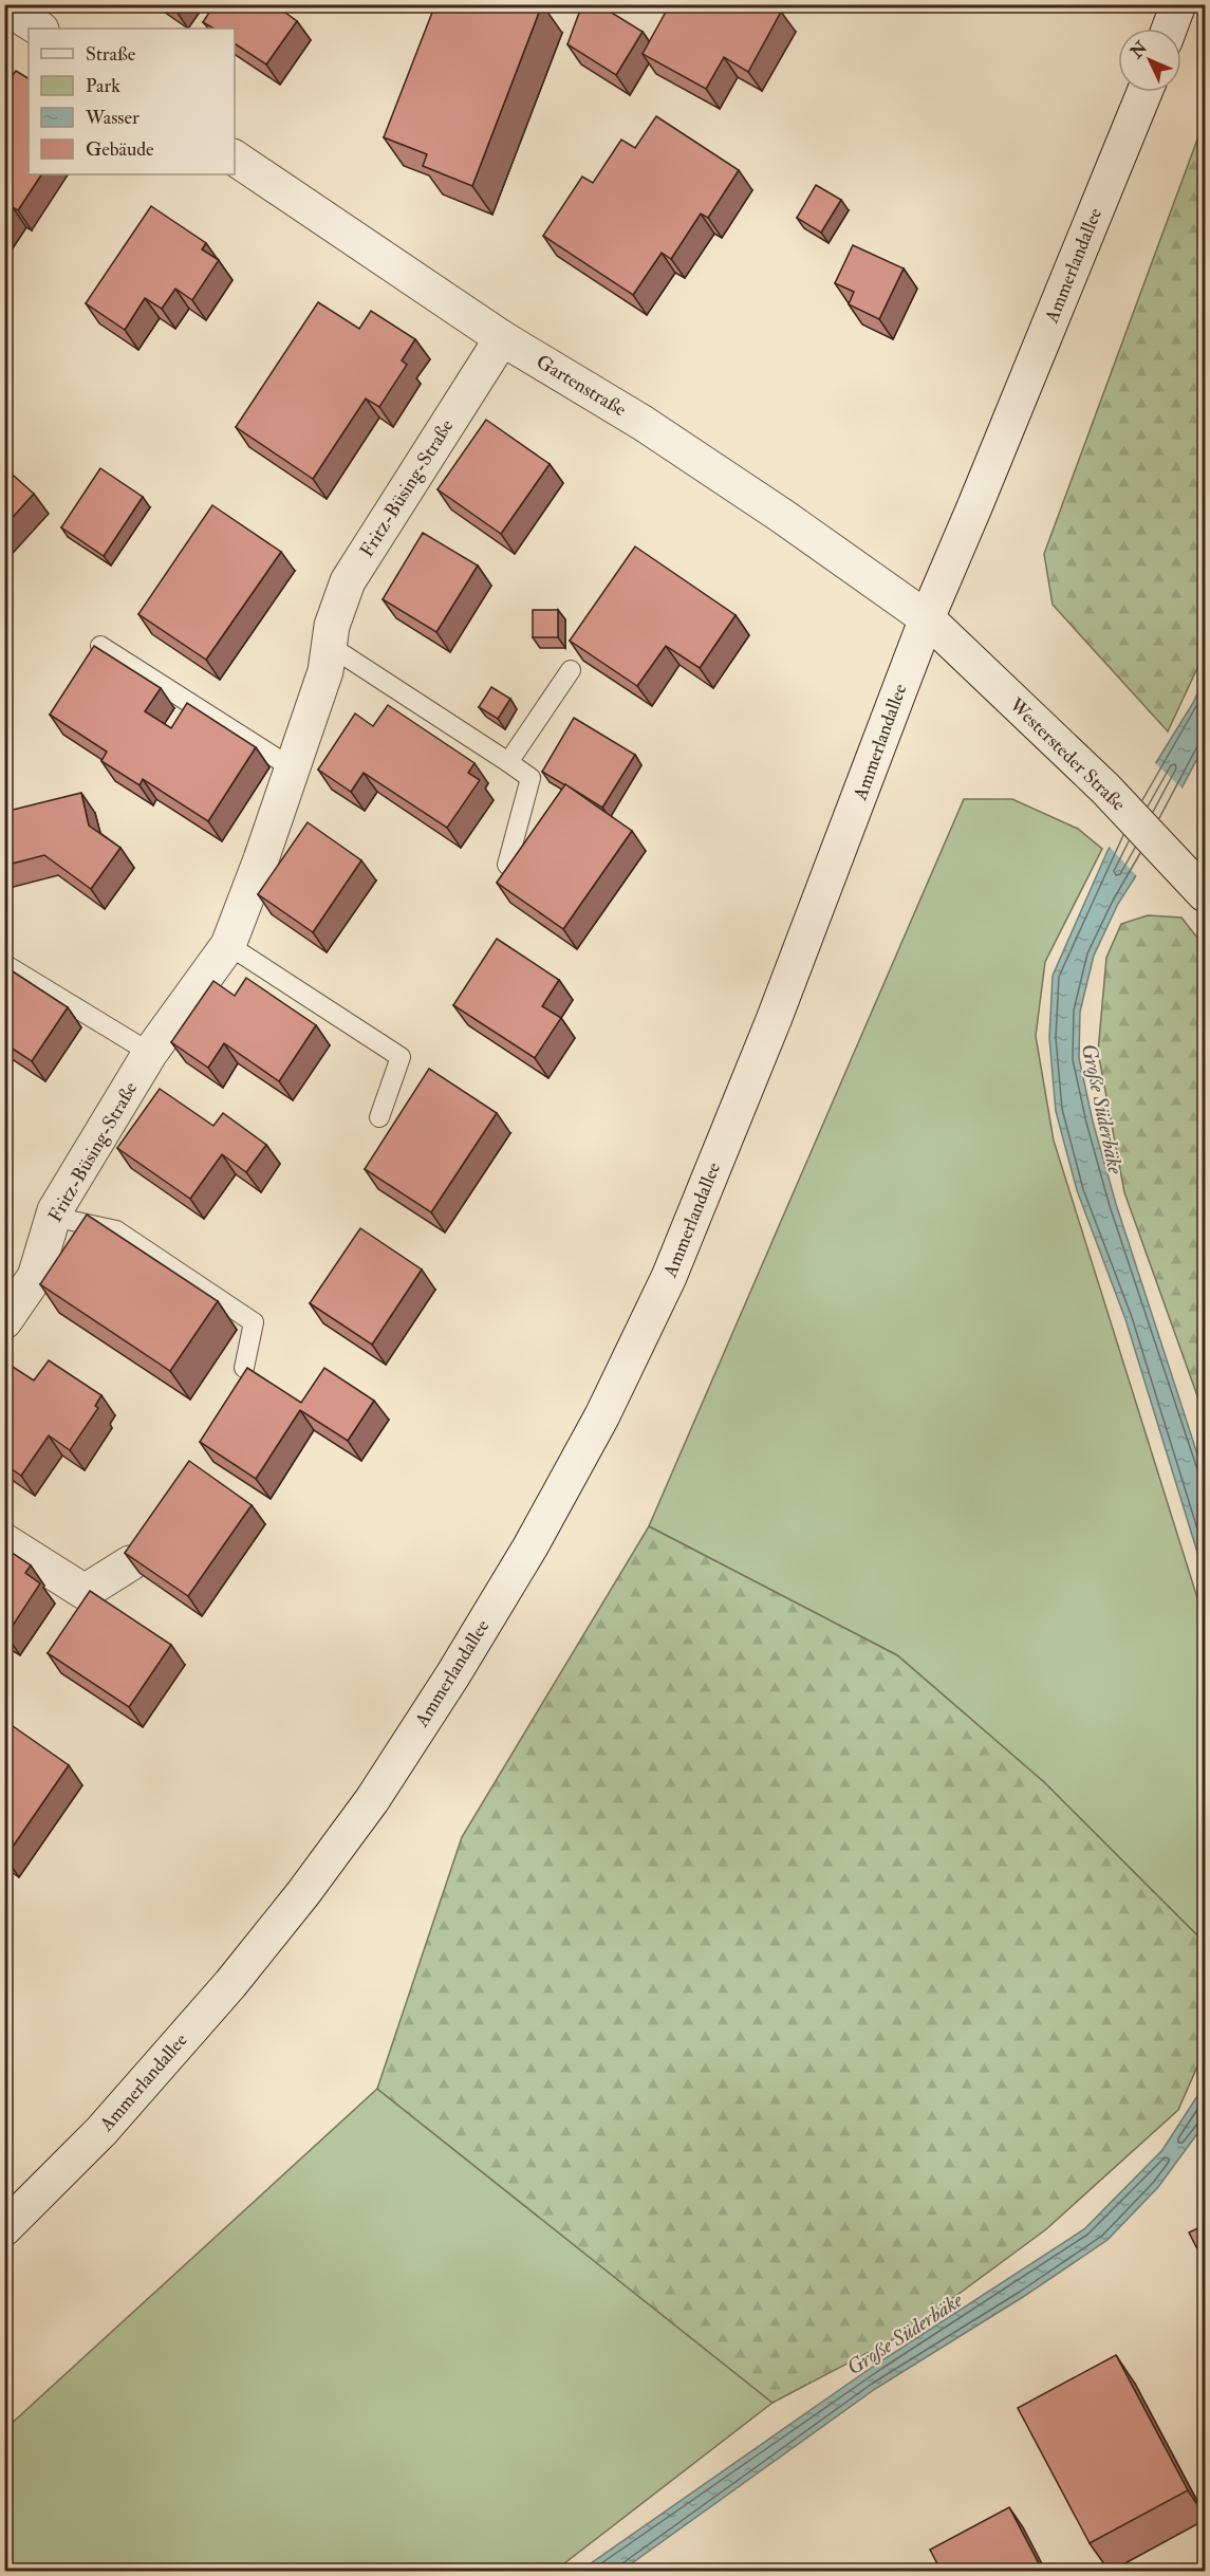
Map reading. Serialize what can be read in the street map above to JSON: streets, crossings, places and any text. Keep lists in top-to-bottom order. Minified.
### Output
{"streets":{"main road":["Ammerlandallee","Gartenstraße","Fritz-Büsing-Straße","Westersteder Straße"]},"crossings":[["Ammerlandallee","Gartenstraße"],["Ammerlandallee","Westersteder Straße"],["Gartenstraße","Fritz-Büsing-Straße"],["Gartenstraße","Westersteder Straße"]],"water":["Große Süderbäke"],"legend":["Straße","Park","Wasser","Gebäude"],"north":"top left"}
